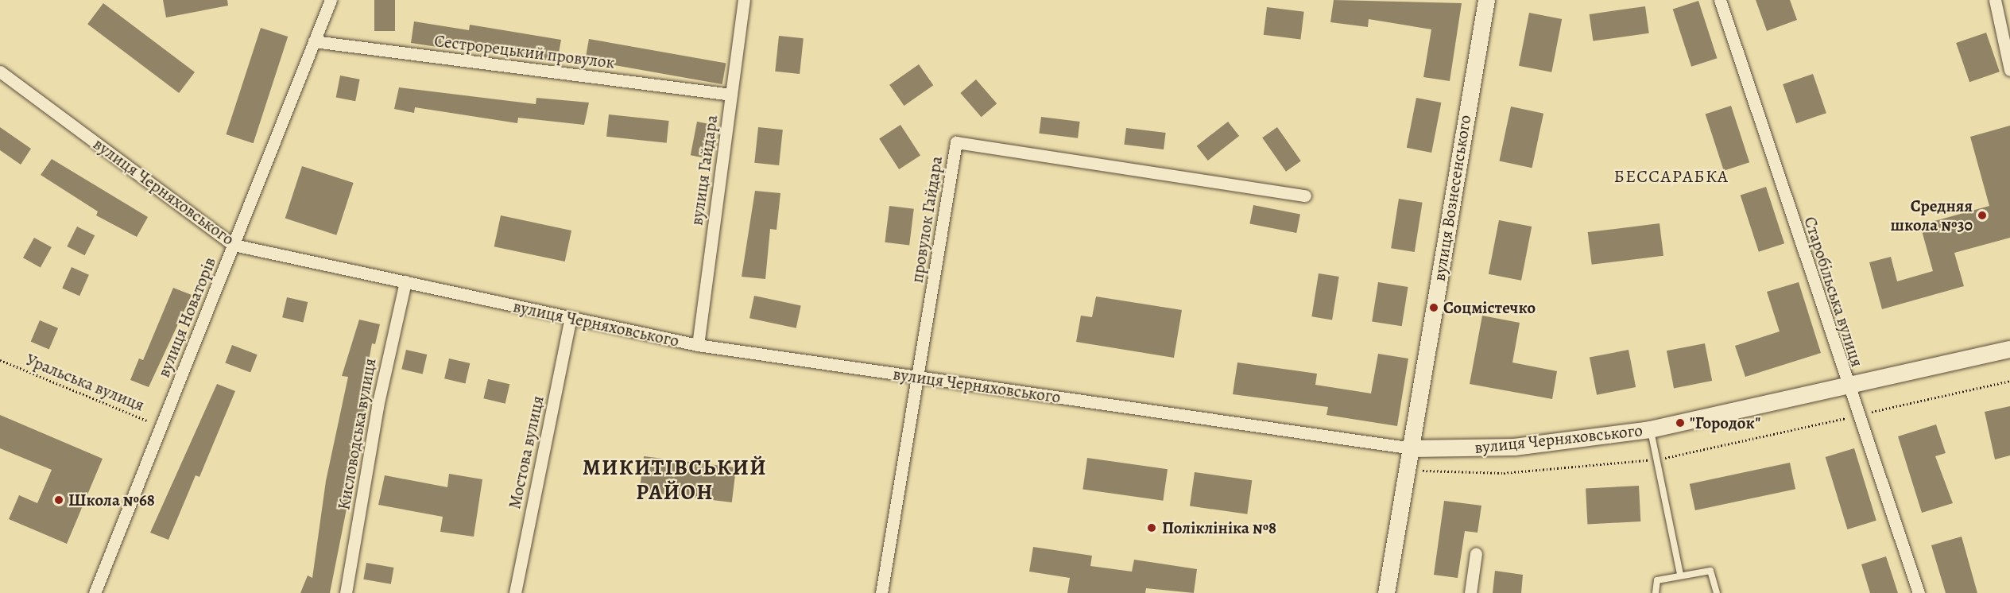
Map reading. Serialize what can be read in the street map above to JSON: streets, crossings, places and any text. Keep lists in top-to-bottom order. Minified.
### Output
{"streets":{"main road":["вулиця Черняховського","вулиця Вознесенського"],"street":["Сестрорецький провулок","вулиця Гайдара","провулок Гайдара","Старобільська вулиця","вулиця Новаторів","Кисловодська вулиця","Мостова вулиця"],"path":["Уральська вулиця"]},"crossings":[["Сестрорецький провулок","вулиця Гайдара"],["Сестрорецький провулок","вулиця Новаторів"],["вулиця Гайдара","вулиця Черняховського"],["вулиця Черняховського","вулиця Вознесенського"],["вулиця Черняховського","провулок Гайдара"],["вулиця Черняховського","Старобільська вулиця"],["вулиця Черняховського","вулиця Новаторів"],["вулиця Черняховського","Кисловодська вулиця"],["вулиця Черняховського","Мостова вулиця"],["вулиця Новаторів","Уральська вулиця"]],"districts":["БЕССАРАБКА","МИКИТІВСЬКИЙ РАЙОН"],"places":["Средняя школа №30","Соцмістечко","\"Городок\"","Школа №68","Поліклініка №8"]}
